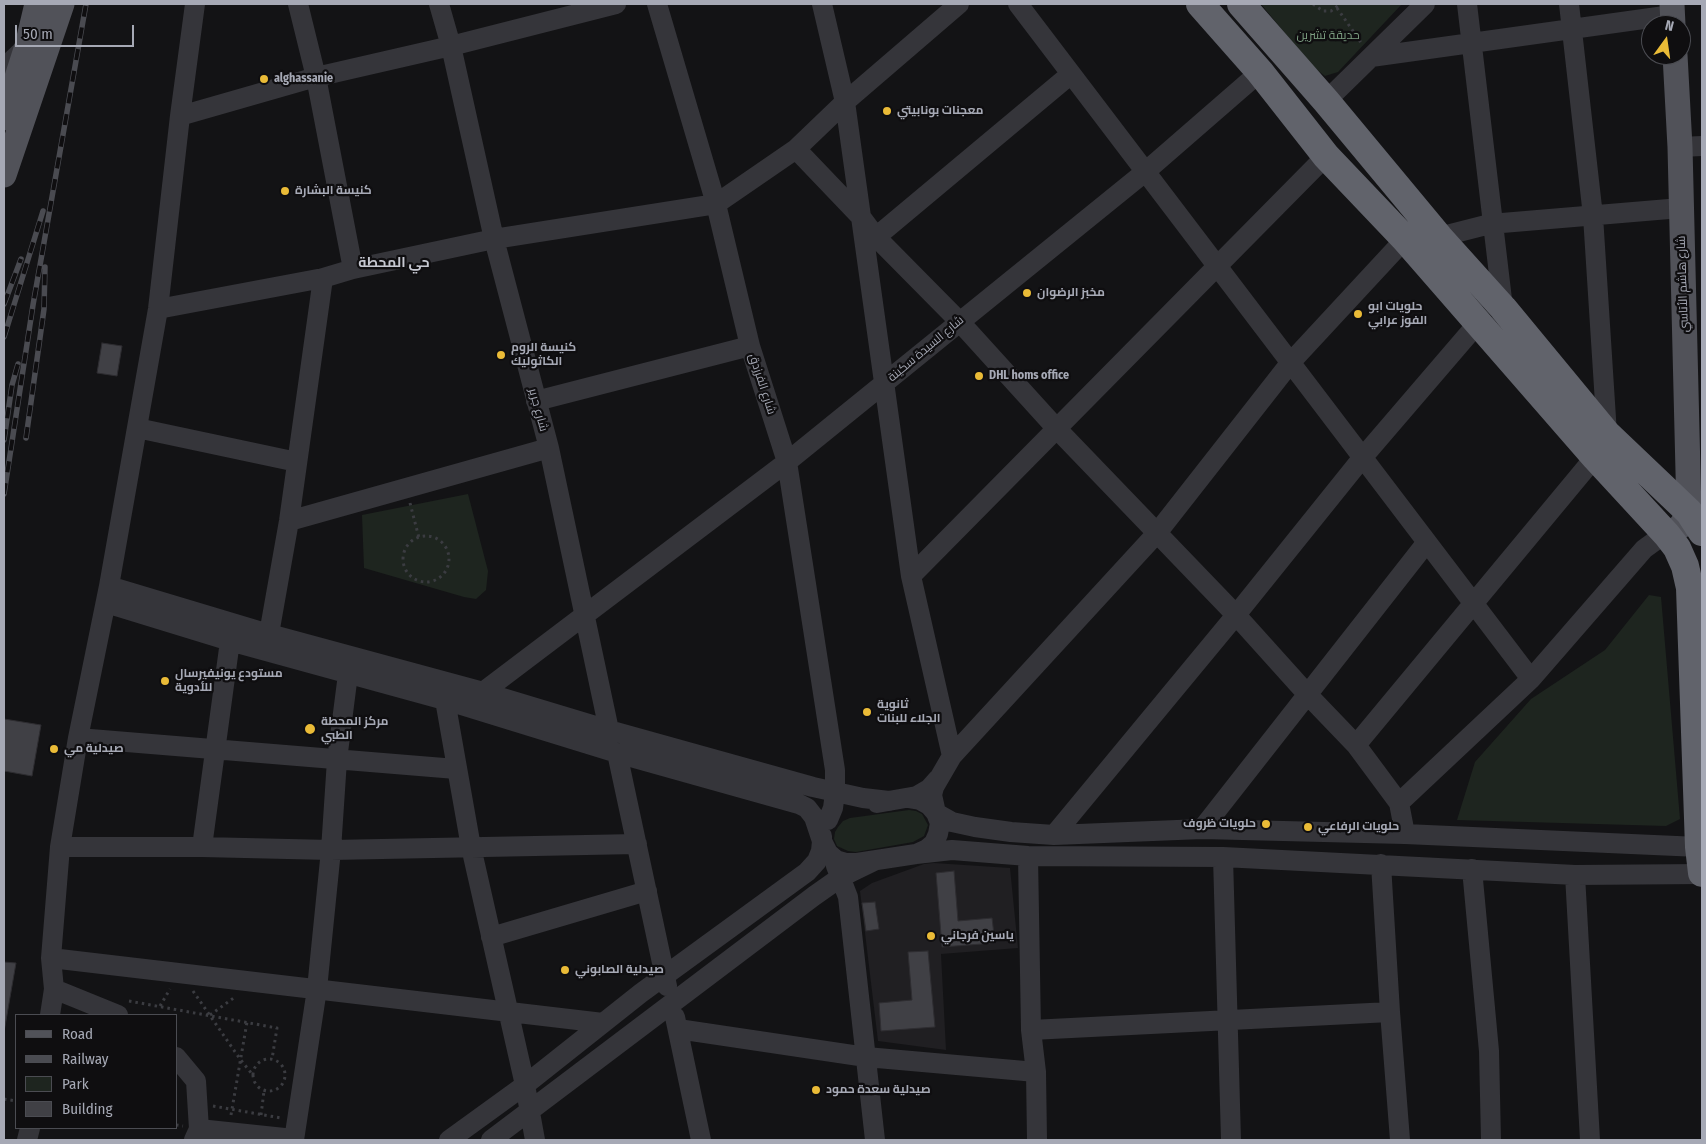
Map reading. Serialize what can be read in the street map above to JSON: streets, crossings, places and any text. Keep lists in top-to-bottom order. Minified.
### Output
{"streets":{"main road":["شارع هاشم الأتاسي"],"street":["شارع السيدة سكينة","شارع الفرزدق","شارع جرير"]},"crossings":[["شارع السيدة سكينة","شارع الفرزدق"],["شارع السيدة سكينة","شارع جرير"]],"districts":["حي المحطة"],"parks":["حديقة تشرين"],"places":["alghassanie","معجنات بونابيتي","كنيسة البشارة","مخبز الرضوان","حلويات ابو الفوز عرابي","كنيسة الروم الكاثوليك","DHL homs office","مستودع يونيفيرسال للأدوية","ثانوية الجلاء للبنات","مركز المحطة الطبي","صيدلية مي","حلويات ظروف","حلويات الرفاعي","ياسين فرجاني","صيدلية الصابوني","صيدلية سعدة حمود"],"legend":["Road","Railway","Park","Building"],"scale_bar":"50 m","north":"top"}
